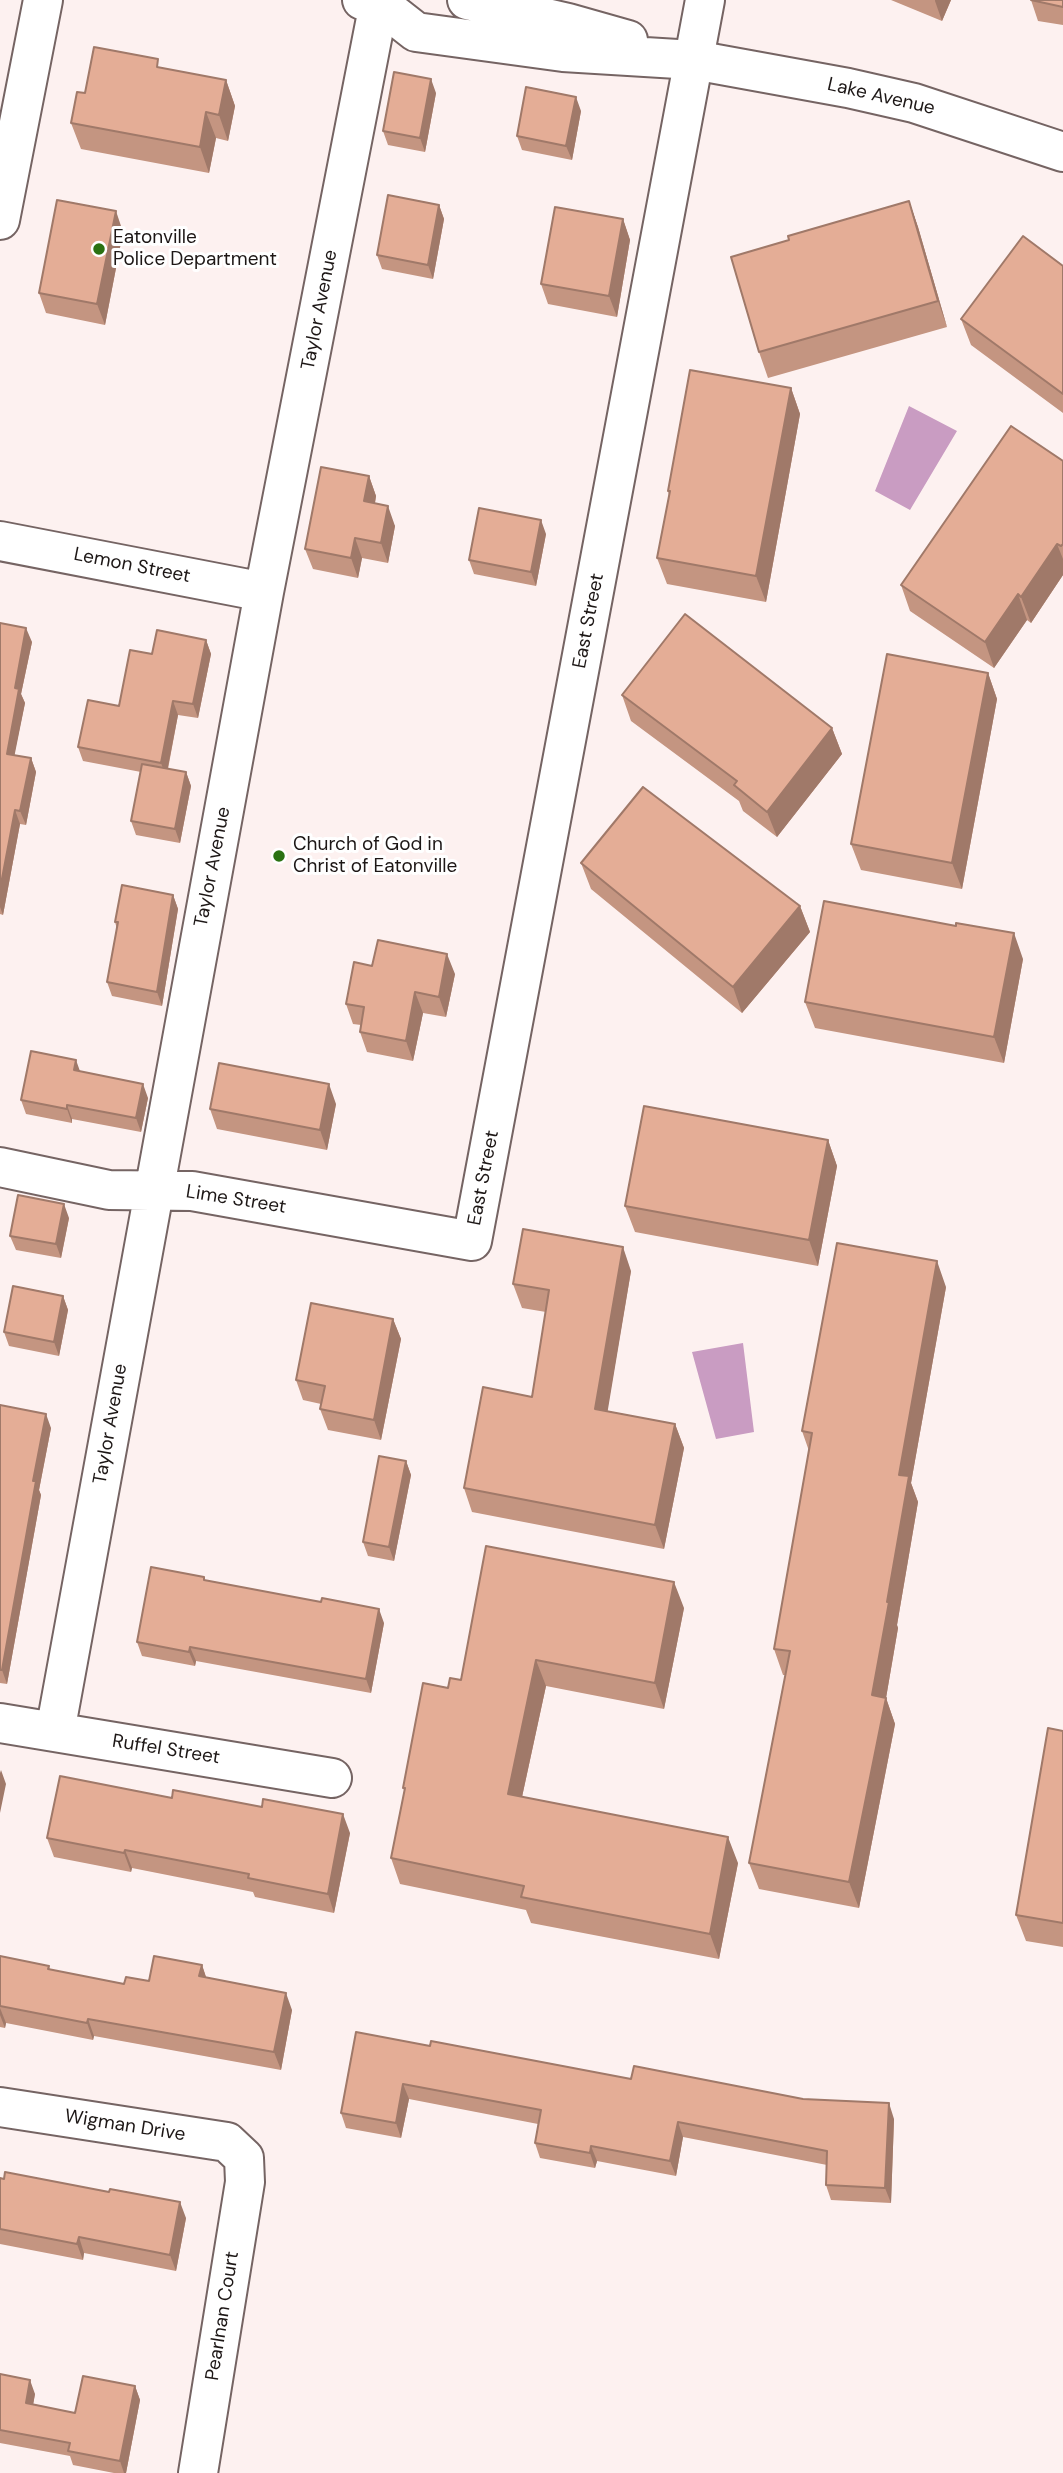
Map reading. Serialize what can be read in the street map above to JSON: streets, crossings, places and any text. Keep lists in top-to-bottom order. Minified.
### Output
{"streets":{"street":["Lake Avenue","Taylor Avenue","Lemon Street","East Street","Lime Street","Ruffel Street","Wigman Drive","Pearlnan Court"]},"crossings":[["Lake Avenue","East Street"],["Taylor Avenue","Lemon Street"],["Taylor Avenue","Lime Street"],["Taylor Avenue","Ruffel Street"],["East Street","Lime Street"],["Wigman Drive","Pearlnan Court"]],"places":["Eatonville Police Department","Church of God in Christ of Eatonville"]}
